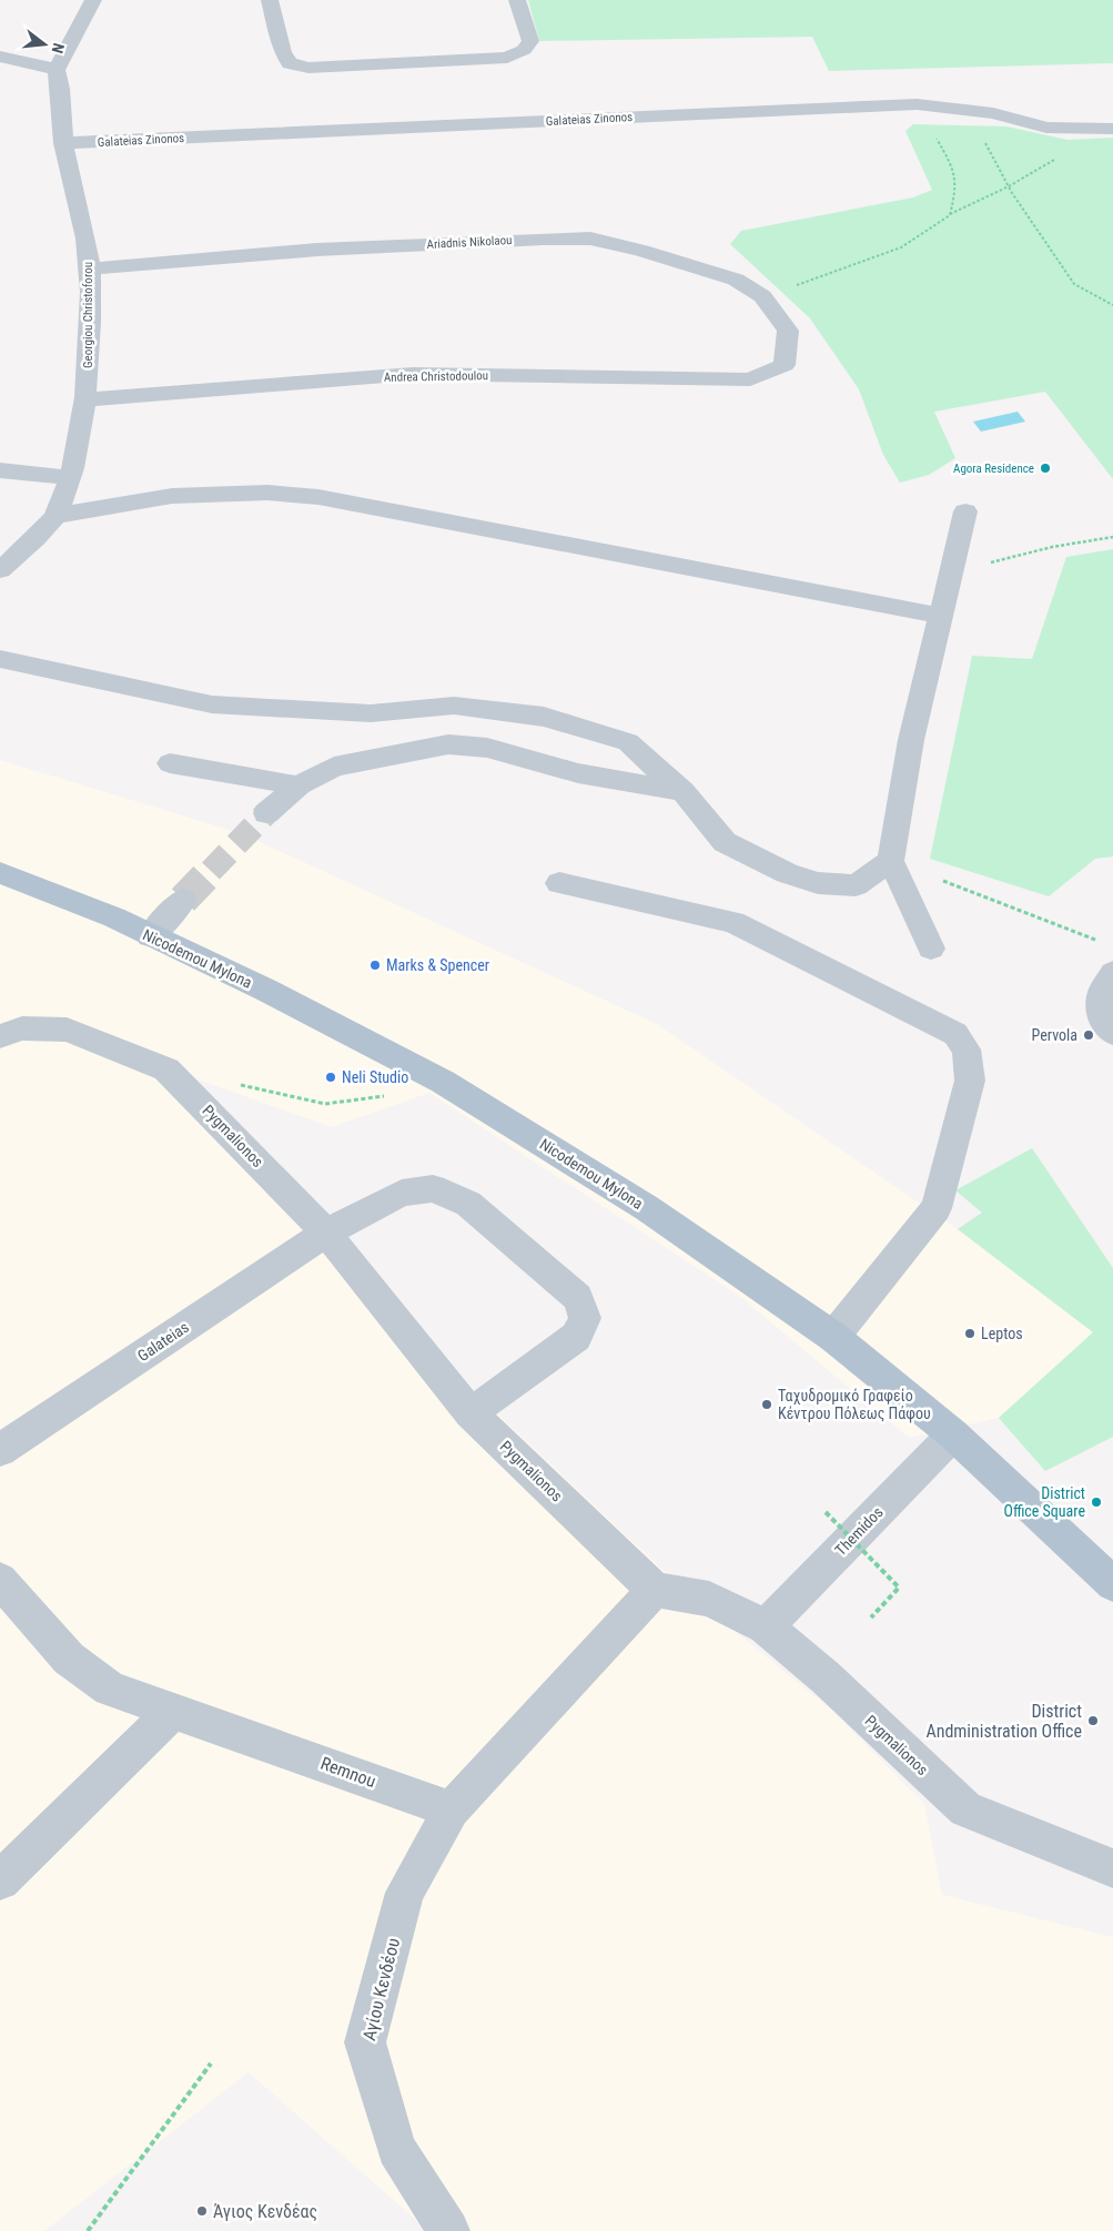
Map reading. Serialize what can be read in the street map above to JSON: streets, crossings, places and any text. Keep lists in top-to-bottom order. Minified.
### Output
{"streets":{"main road":["Nicodemou Mylona"],"street":["Galateias Zinonos","Ariadnis Nikolaou","Georgiou Christoforou","Andrea Christodoulou","Pygmalionos","Galateias","Themidos","Remnou","Αγίου Κενδέου"]},"crossings":[["Galateias Zinonos","Georgiou Christoforou"],["Ariadnis Nikolaou","Georgiou Christoforou"],["Ariadnis Nikolaou","Andrea Christodoulou"],["Georgiou Christoforou","Andrea Christodoulou"],["Nicodemou Mylona","Themidos"],["Pygmalionos","Galateias"],["Pygmalionos","Themidos"],["Remnou","Αγίου Κενδέου"]],"places":["Agora Residence","Marks & Spencer","Pervola","Neli Studio","Leptos","Ταχυδρομικό Γραφείο Κέντρου Πόλεως Πάφου","District Office Square","District Andministration Office","Άγιος Κενδέας"],"north":"right"}
